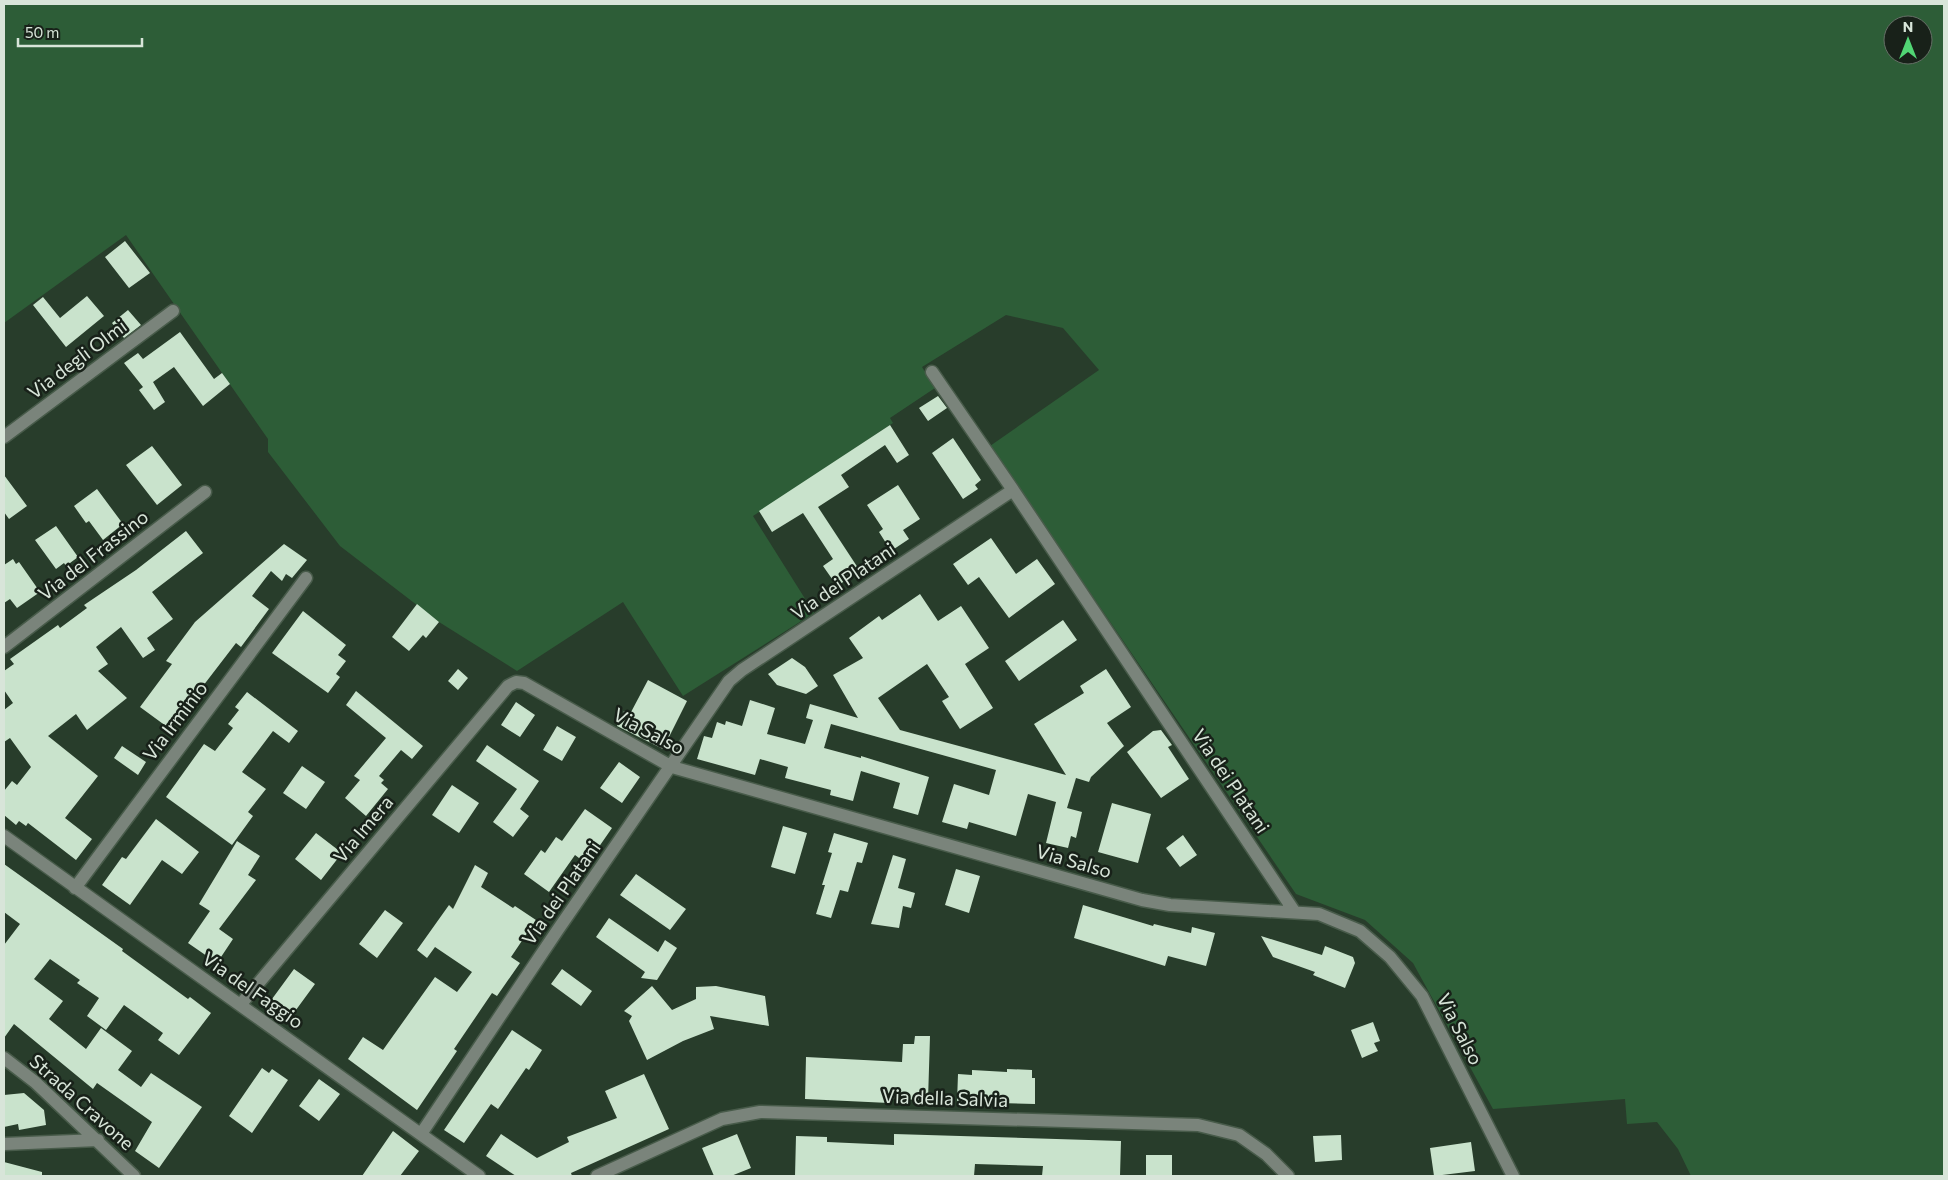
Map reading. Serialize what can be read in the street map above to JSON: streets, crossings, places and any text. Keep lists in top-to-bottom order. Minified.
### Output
{"streets":{"street":["Via degli Olmi","Via del Frassino","Via dei Platani","Via Irminio","Via Salso","Via Imera","Via del Faggio","Via della Salvia","Strada Cravone"]},"crossings":[["Via dei Platani","Via Salso"],["Via dei Platani","Via del Faggio"],["Via Irminio","Via del Faggio"],["Via Salso","Via Imera"],["Via Imera","Via del Faggio"]],"scale_bar":"50 m","north":"top"}
